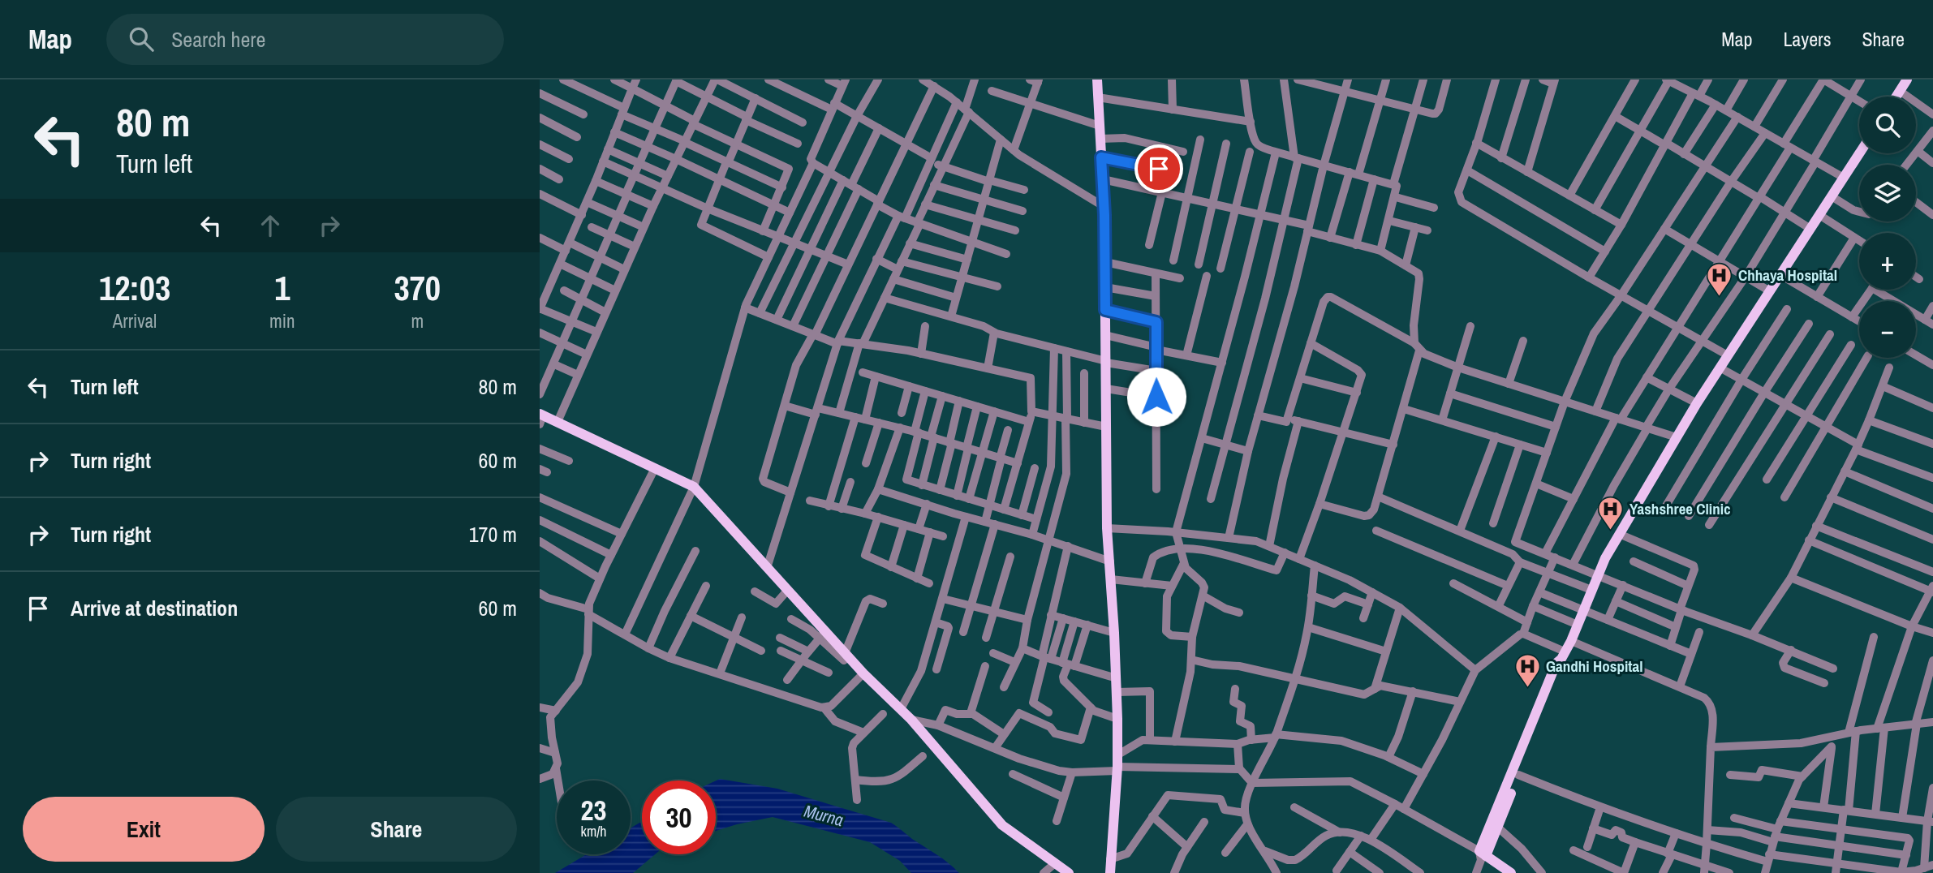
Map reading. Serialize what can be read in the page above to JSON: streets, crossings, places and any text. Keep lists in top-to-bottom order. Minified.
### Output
{"water":["Murna"],"places":{"hospital":["Chhaya Hospital","Yashshree Clinic","Gandhi Hospital"]},"page":{"header":"Map","search":"Search here","nav":["Map","Layers","Share"],"turn":["80 m","Turn left"],"map_buttons":["+","−"],"eta":["12:03","Arrival","1","min","370","m"],"list":[{"name":"Turn left","value":"80 m"},{"name":"Turn right","value":"60 m"},{"name":"Turn right","value":"170 m"},{"name":"Arrive at destination","value":"60 m"}],"speed":"23 km/h","limit":"30","buttons":["Exit","Share"]}}
